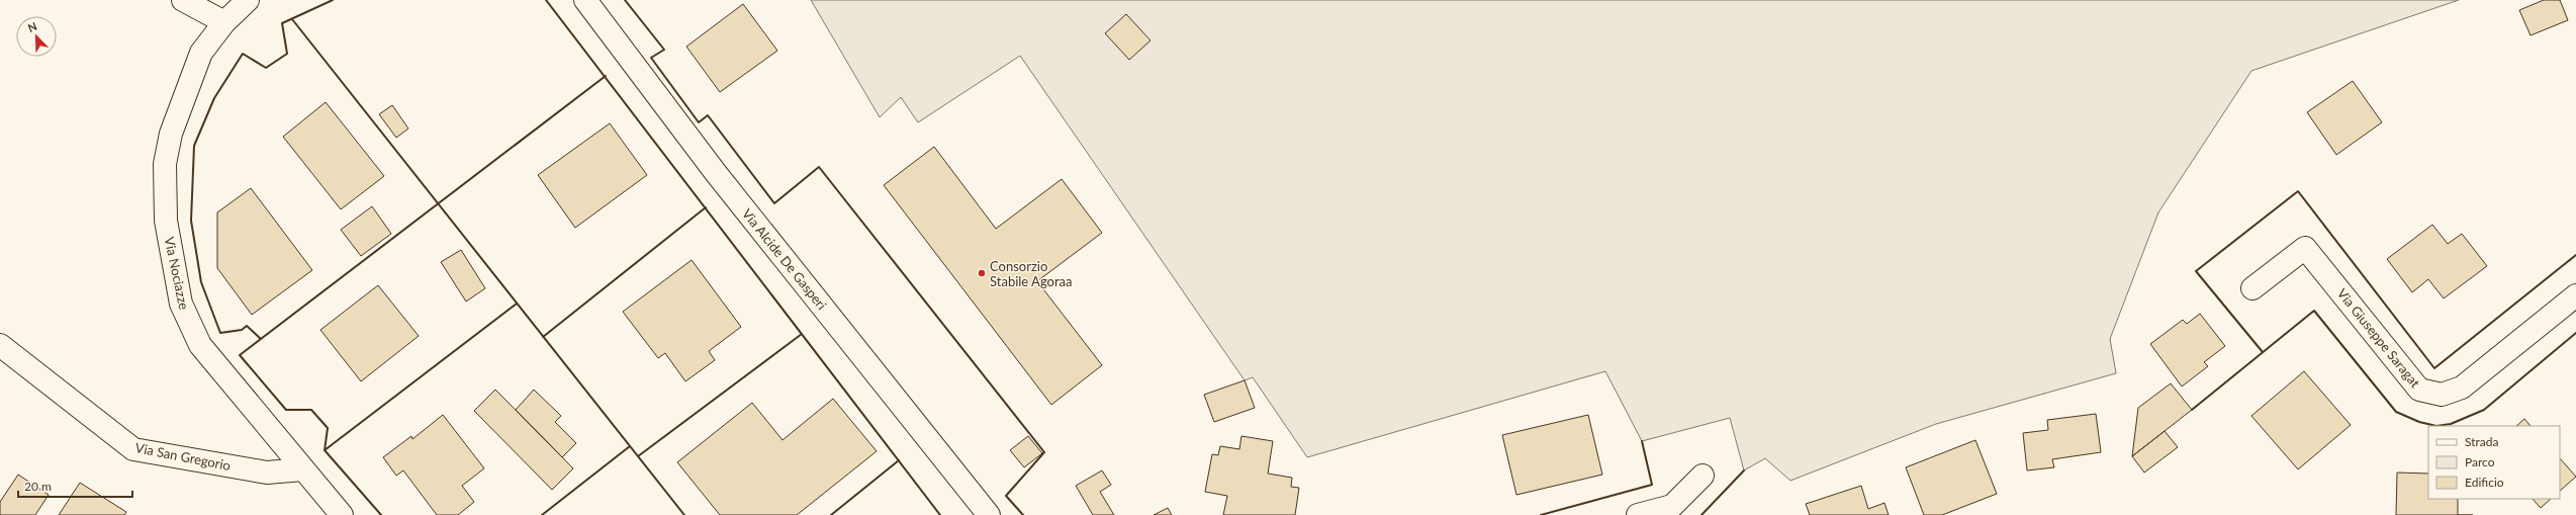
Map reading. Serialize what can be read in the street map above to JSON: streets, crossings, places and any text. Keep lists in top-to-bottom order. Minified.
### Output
{"streets":{"street":["Via Alcide De Gasperi","Via Nociazze","Via Giuseppe Saragat","Via San Gregorio"]},"crossings":[["Via Nociazze","Via San Gregorio"]],"places":["Consorzio Stabile Agoraa"],"legend":["Strada","Parco","Edificio"],"scale_bar":"20 m","north":"top left"}
